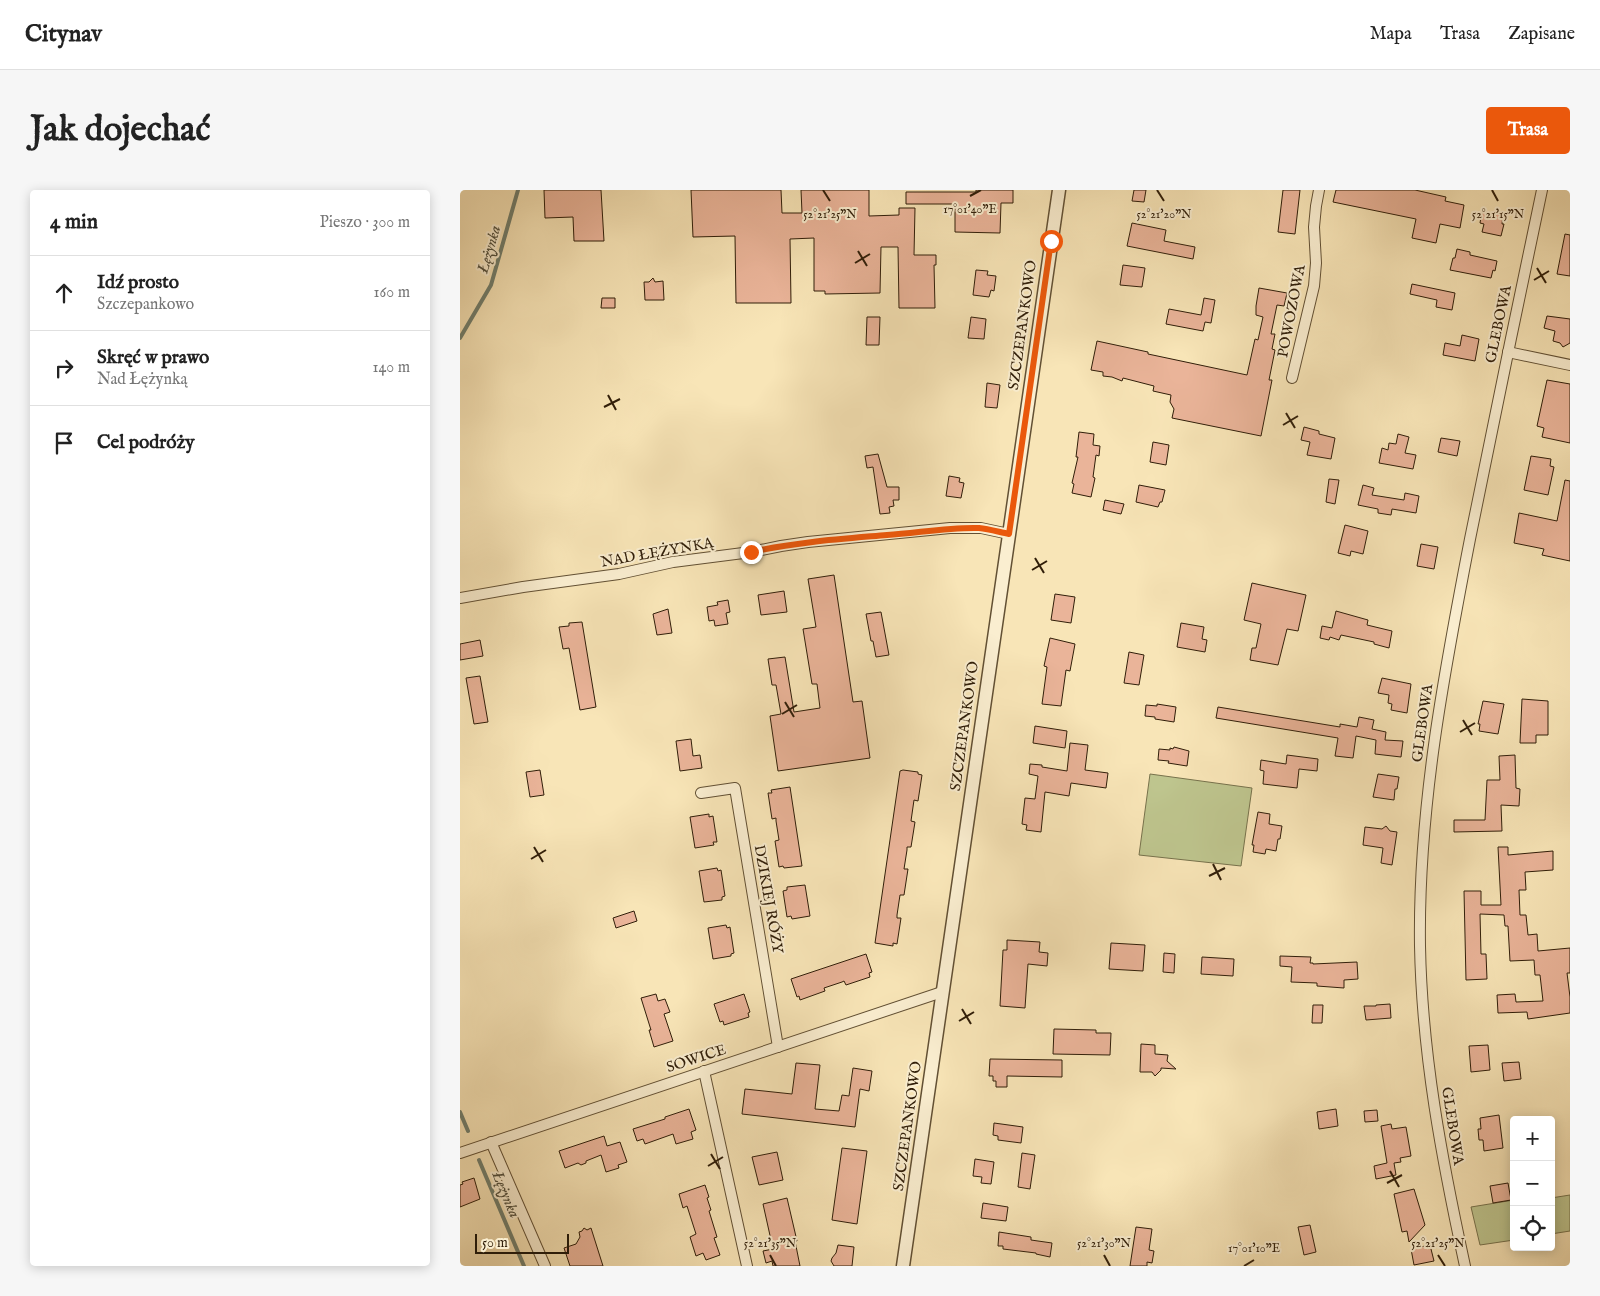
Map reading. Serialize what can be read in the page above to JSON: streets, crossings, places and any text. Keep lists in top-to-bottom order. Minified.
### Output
{"streets":{"street":["POWOZOWA","GLEBOWA","SZCZEPANKOWO","NAD ŁĘŻYNKĄ","DZIKIEJ RÓŻY","SOWICE"]},"crossings":[["SZCZEPANKOWO","NAD ŁĘŻYNKĄ"],["SZCZEPANKOWO","SOWICE"],["DZIKIEJ RÓŻY","SOWICE"]],"water":["Łężynka"],"scale_bar":"50 m","page":{"header":"Citynav","nav":["Mapa","Trasa","Zapisane"],"buttons":"Trasa","title":"Jak dojechać","heading":["4 min","Pieszo · 300 m"],"list":[["Idź prosto","Szczepankowo","160 m"],["Skręć w prawo","Nad Łężynką","140 m"],"Cel podróży"],"map_buttons":["+","−"],"scale":"50 m"},"coordinates":["17°01'40\"E","52°21'20\"N","52°21'25\"N","52°21'15\"N","52°21'35\"N","52°21'30\"N","17°01'10\"E"]}
